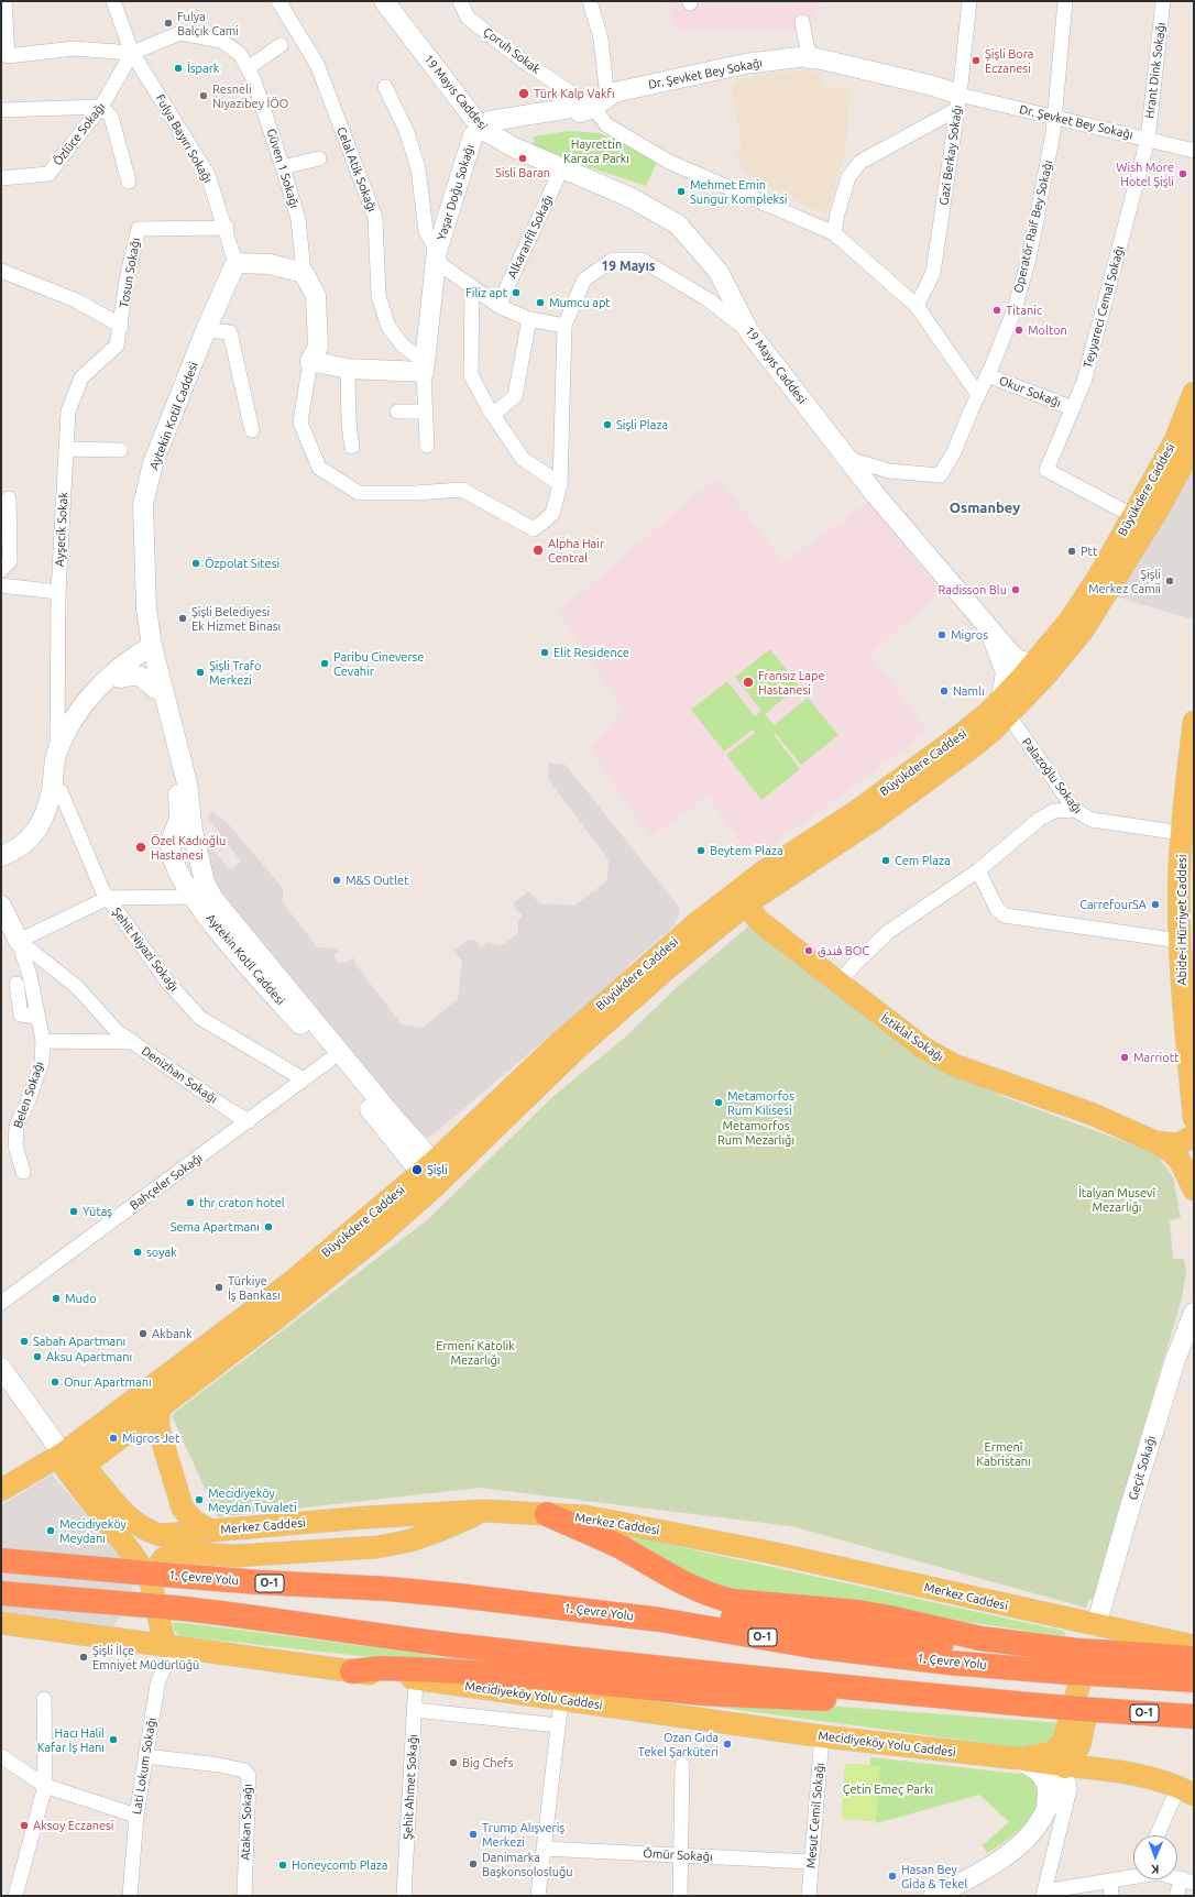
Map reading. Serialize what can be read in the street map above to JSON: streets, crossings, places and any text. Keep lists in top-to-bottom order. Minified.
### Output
{"streets":{"highway":["1. Çevre Yolu","O-1"],"main road":["Dr. Şevket Bey Sokağı","19 Mayıs Caddesi","Güven 1 Sokağı","Yaşar Doğu Sokağı","Aytekin Kotil Caddesi","Büyükdere Caddesi","Abide-i Hürriyet Caddesi","İstiklal Sokağı","Geçit Sokağı","Merkez Caddesi","Mecidiyeköy Yolu Caddesi"],"street":["Çoruh Sokak","Hrant Dink Sokağı","Özlüce Sokağı","Fulya Bayırı Sokağı","Gazi Berkay Sokağı","Celal Atik Sokağı","Operatör Raif Bey Sokağı","Alkaranfil Sokağı","Tosun Sokağı","Teyyareci Cemal Sokağı","Okur Sokağı","Ayşecik Sokak","Palazoğlu Sokağı","Şehit Niyazi Sokağı","Denizhan Sokağı","Belen Sokağı","Bahçeler Sokağı","Lati Lokum Sokağı","Şehit Ahmet Sokağı","Mesut Cemil Sokağı","Atakan Sokağı","Ömür Sokağı"]},"crossings":[["Çoruh Sokak","Dr. Şevket Bey Sokağı"],["Çoruh Sokak","Gazi Berkay Sokağı"],["Çoruh Sokak","Operatör Raif Bey Sokağı"],["Hrant Dink Sokağı","Dr. Şevket Bey Sokağı"],["Hrant Dink Sokağı","Teyyareci Cemal Sokağı"],["Dr. Şevket Bey Sokağı","19 Mayıs Caddesi"],["Dr. Şevket Bey Sokağı","Gazi Berkay Sokağı"],["Dr. Şevket Bey Sokağı","Yaşar Doğu Sokağı"],["Dr. Şevket Bey Sokağı","Operatör Raif Bey Sokağı"],["Dr. Şevket Bey Sokağı","Teyyareci Cemal Sokağı"],["19 Mayıs Caddesi","Yaşar Doğu Sokağı"],["19 Mayıs Caddesi","Operatör Raif Bey Sokağı"],["19 Mayıs Caddesi","Alkaranfil Sokağı"],["19 Mayıs Caddesi","Büyükdere Caddesi"],["19 Mayıs Caddesi","Palazoğlu Sokağı"],["Özlüce Sokağı","Fulya Bayırı Sokağı"],["Özlüce Sokağı","Güven 1 Sokağı"],["Fulya Bayırı Sokağı","Güven 1 Sokağı"],["Fulya Bayırı Sokağı","Tosun Sokağı"],["Celal Atik Sokağı","Yaşar Doğu Sokağı"],["Operatör Raif Bey Sokağı","Okur Sokağı"],["Tosun Sokağı","Ayşecik Sokak"],["Teyyareci Cemal Sokağı","Okur Sokağı"],["Teyyareci Cemal Sokağı","Büyükdere Caddesi"],["Aytekin Kotil Caddesi","Büyükdere Caddesi"],["Aytekin Kotil Caddesi","Bahçeler Sokağı"],["Büyükdere Caddesi","Palazoğlu Sokağı"],["Büyükdere Caddesi","İstiklal Sokağı"],["Büyükdere Caddesi","Merkez Caddesi"],["Palazoğlu Sokağı","Abide-i Hürriyet Caddesi"],["Şehit Niyazi Sokağı","Bahçeler Sokağı"],["Denizhan Sokağı","Belen Sokağı"],["Denizhan Sokağı","Bahçeler Sokağı"],["Geçit Sokağı","Merkez Caddesi"],["Mecidiyeköy Yolu Caddesi","Lati Lokum Sokağı"],["Mecidiyeköy Yolu Caddesi","Şehit Ahmet Sokağı"],["Mecidiyeköy Yolu Caddesi","Mesut Cemil Sokağı"],["Lati Lokum Sokağı","Atakan Sokağı"],["Mesut Cemil Sokağı","Ömür Sokağı"]],"districts":["19 Mayıs","Osmanbey"],"parks":["Hayrettin Karaca Parkı","Metamorfos Rum Mezarlığı","İtalyan Musevî Mezarlığı","Ermeni Katolik Mezarlığı","Ermenî Kabristanı","Çetin Emeç Parkı"],"places":["Fulya Balçık Cami","Şişli Bora Eczanesi","İspark","Türk Kalp Vakfı","Resneli Niyazibey İÖO","Sisli Baran","Wish More Hotel Şişli","Mehmet Emin Sungur Kompleksi","Filiz apt","Mumcu apt","Titanic","Molton","Sişli Plaza","Alpha Hair Central","Ptt","Özpolat Sitesi","Şişli Merkez Camii","Radisson Blu","Şişli Belediyesi Ek Hizmet Binası","Migros","Elit Residence","Paribu Cineverse Cevahir","Şişli Trafo Merkezi","Fransız Lape Hastanesi","Namlı","Özel Kadıoğlu Hastanesi","Beytem Plaza","Cem Plaza","M&S Outlet","CarrefourSA","فندق BOC","Marriott","Metamorfos Rum Kilisesi","Şişli","thr craton hotel","Yütaş","Sema Apartmanı","soyak","Türkiye İş Bankası","Mudo","Akbank","Sabah Apartmanı","Aksu Apartmanı","Onur Apartmanı","Migros Jet","Mecidiyeköy Meydan Tuvaleti","Mecidiyeköy Meydanı","Şişli İlçe Emniyet Müdürlüğü","Hacı Halil Kafar İş Hanı","Ozan Gıda Tekel Şarküteri","Big Chefs","Aksoy Eczanesi","Trump Alışveriş Merkezi","Danimarka Başkonsolosluğu","Honeycomb Plaza","Hasan Bey Gida & Tekel"],"north":"bottom"}
